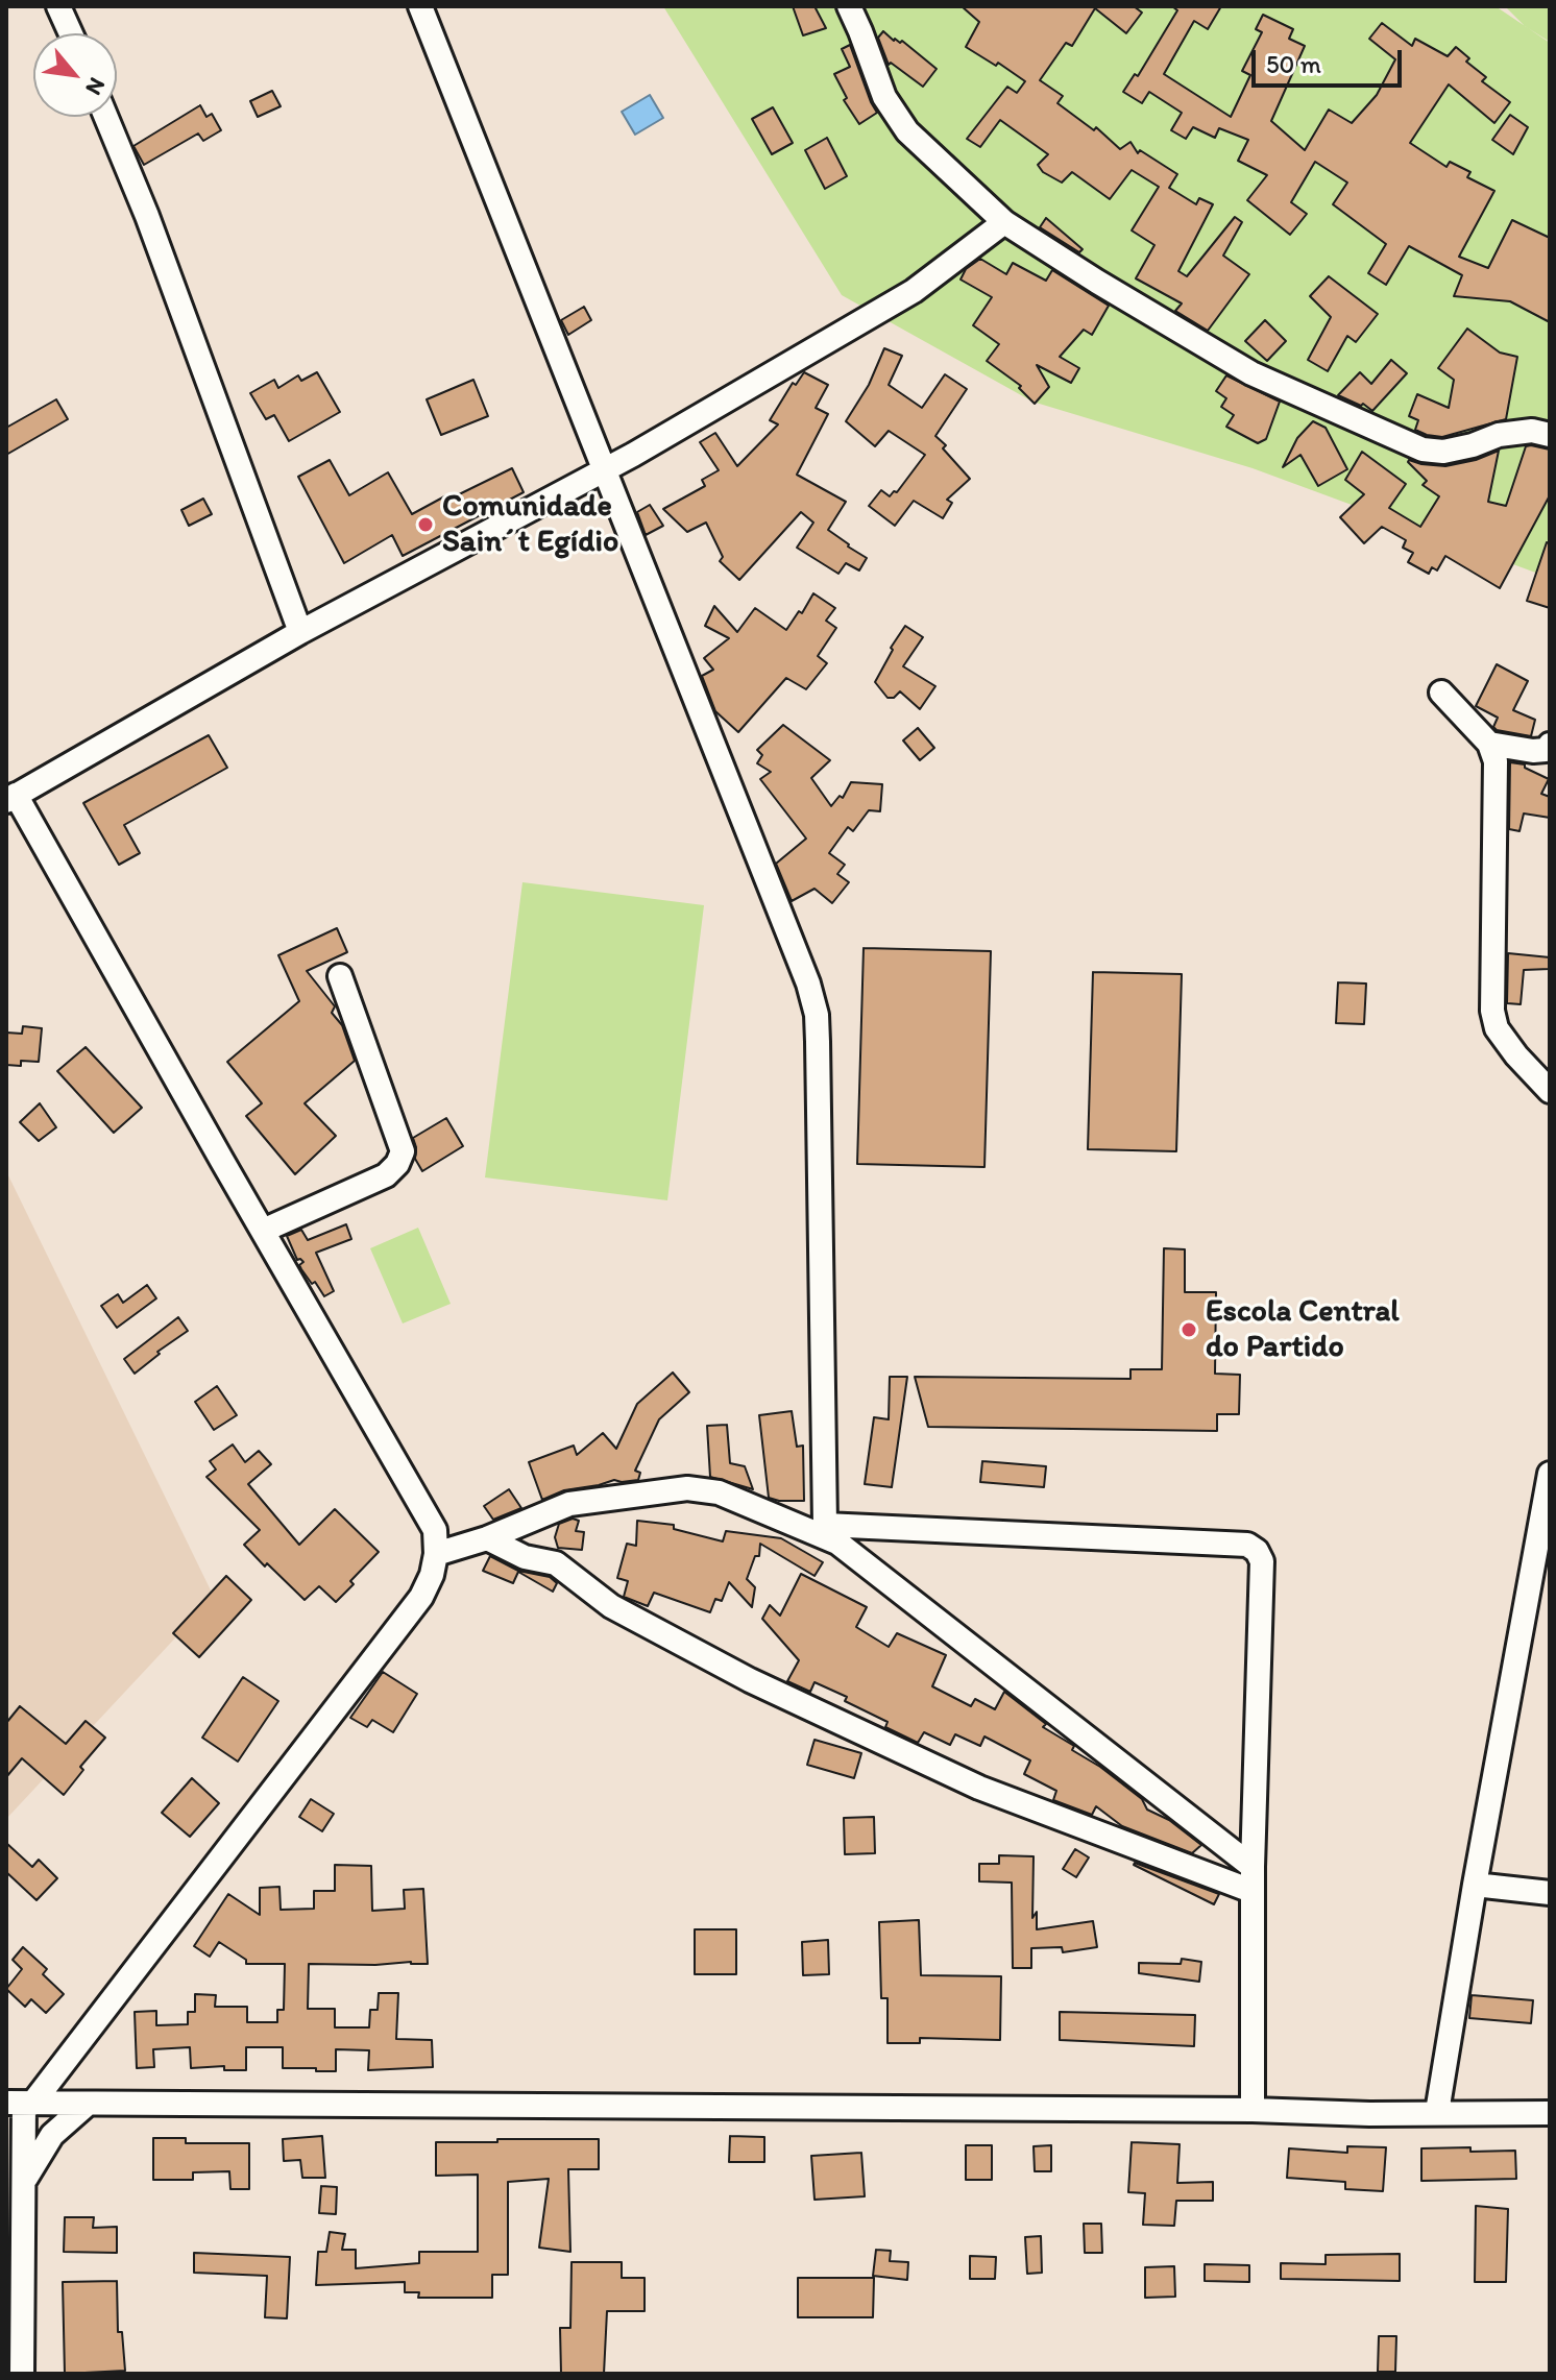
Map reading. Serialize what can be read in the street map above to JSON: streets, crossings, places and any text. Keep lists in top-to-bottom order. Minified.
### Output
{"places":["Comunidade Sain´t Egídio","Escola Central do Partido"],"scale_bar":"50 m","north":"bottom right"}
